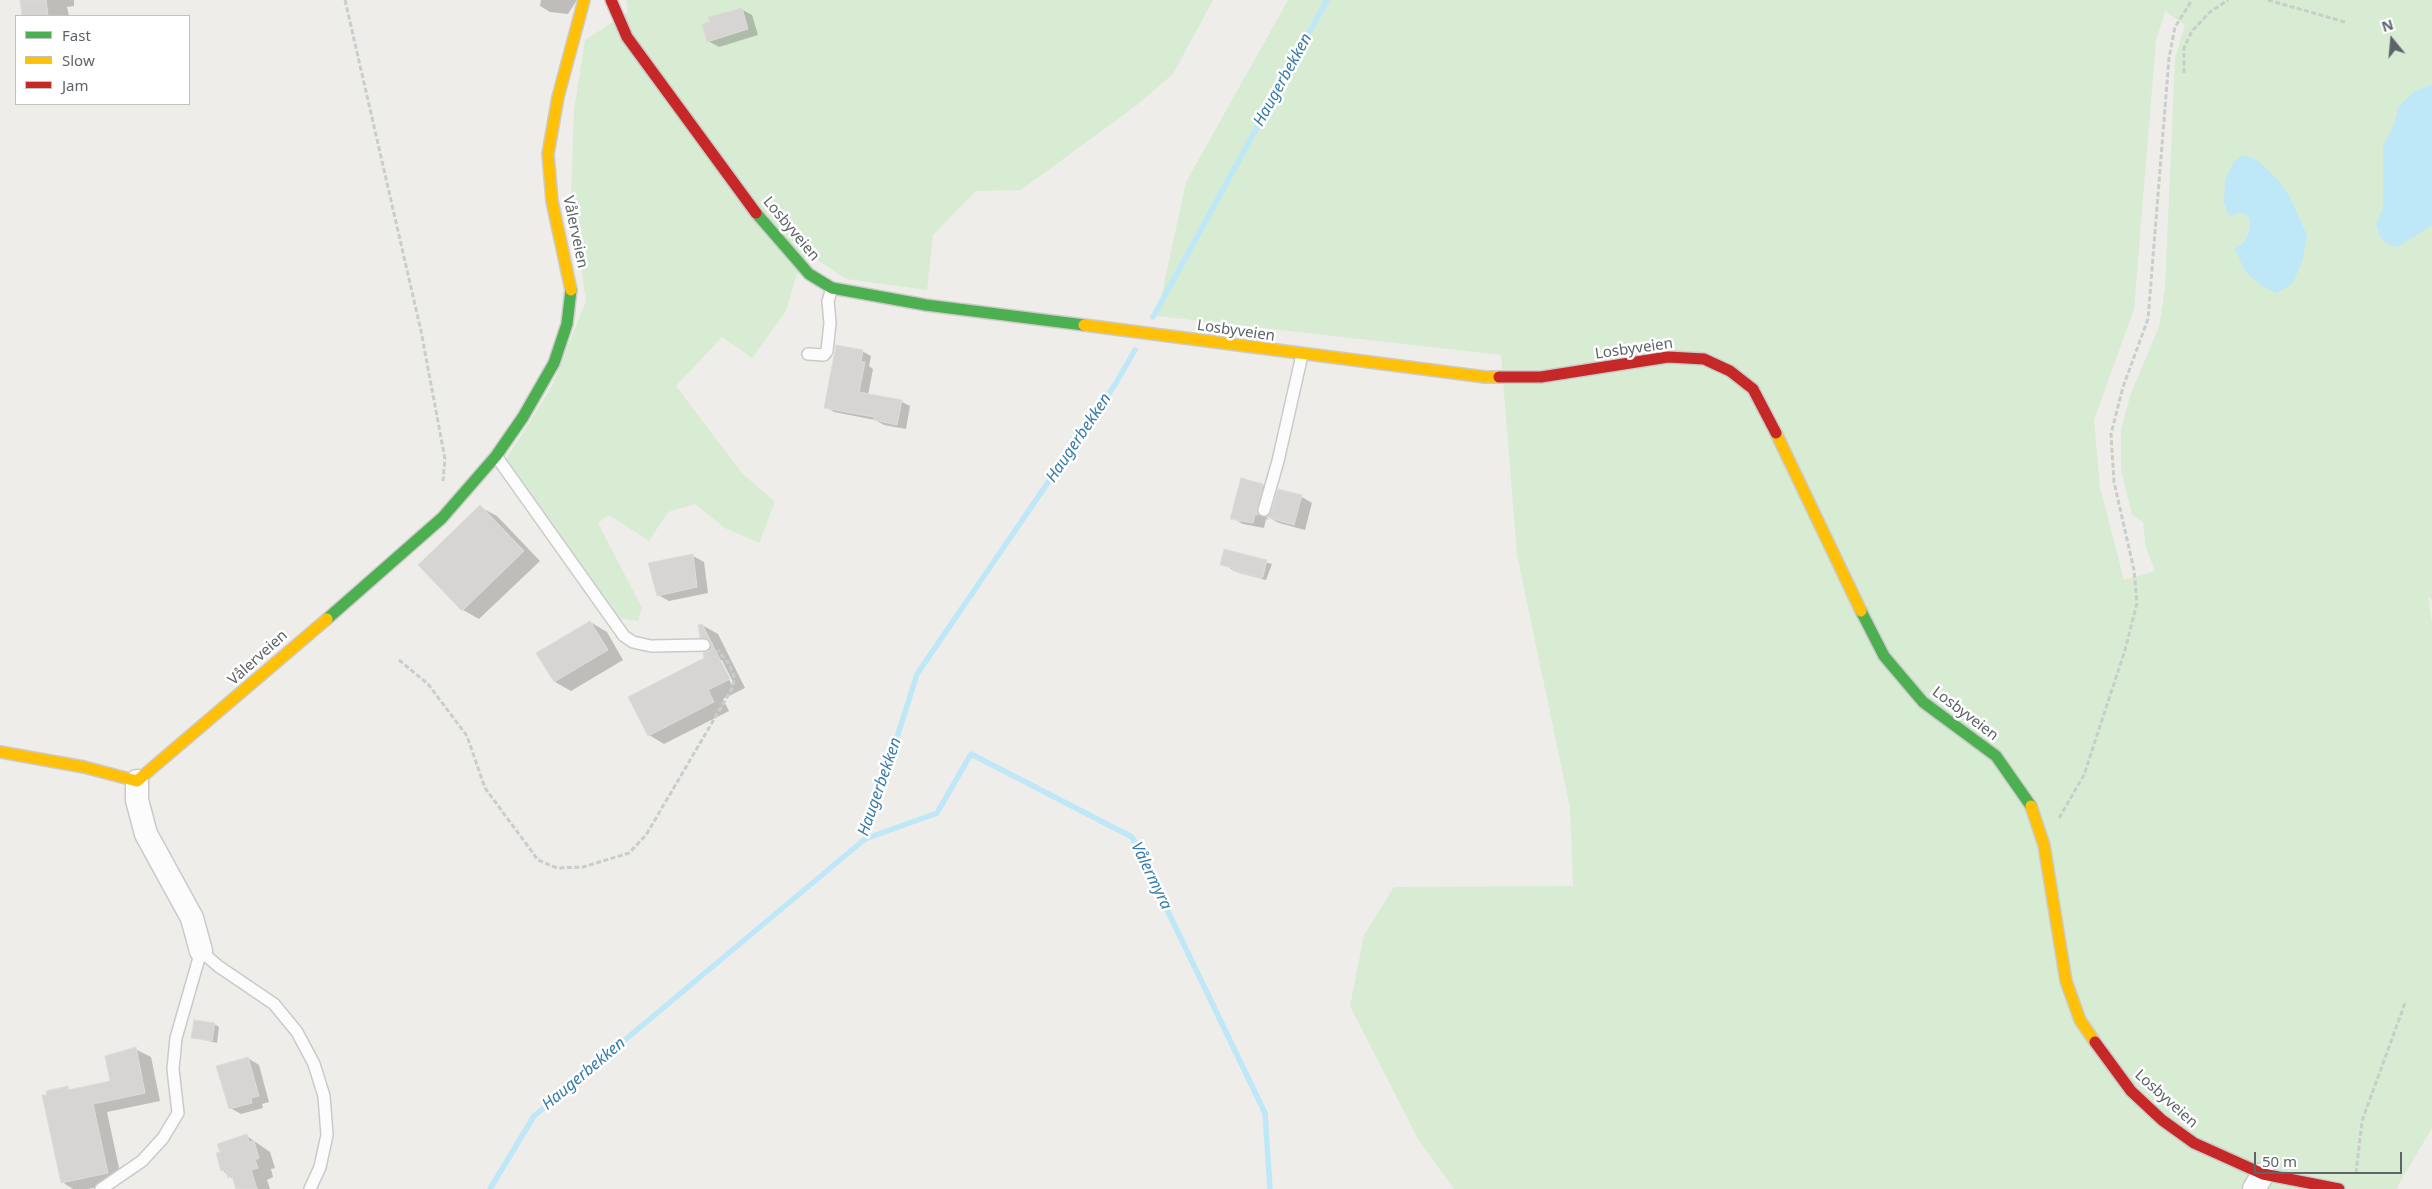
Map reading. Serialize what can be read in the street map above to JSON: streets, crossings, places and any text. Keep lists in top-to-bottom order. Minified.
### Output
{"streets":{"main road":["Losbyveien","Vålerveien"]},"water":["Haugerbekken","Vålermyra"],"legend":["Fast","Slow","Jam"],"scale_bar":"50 m","north":"top"}
